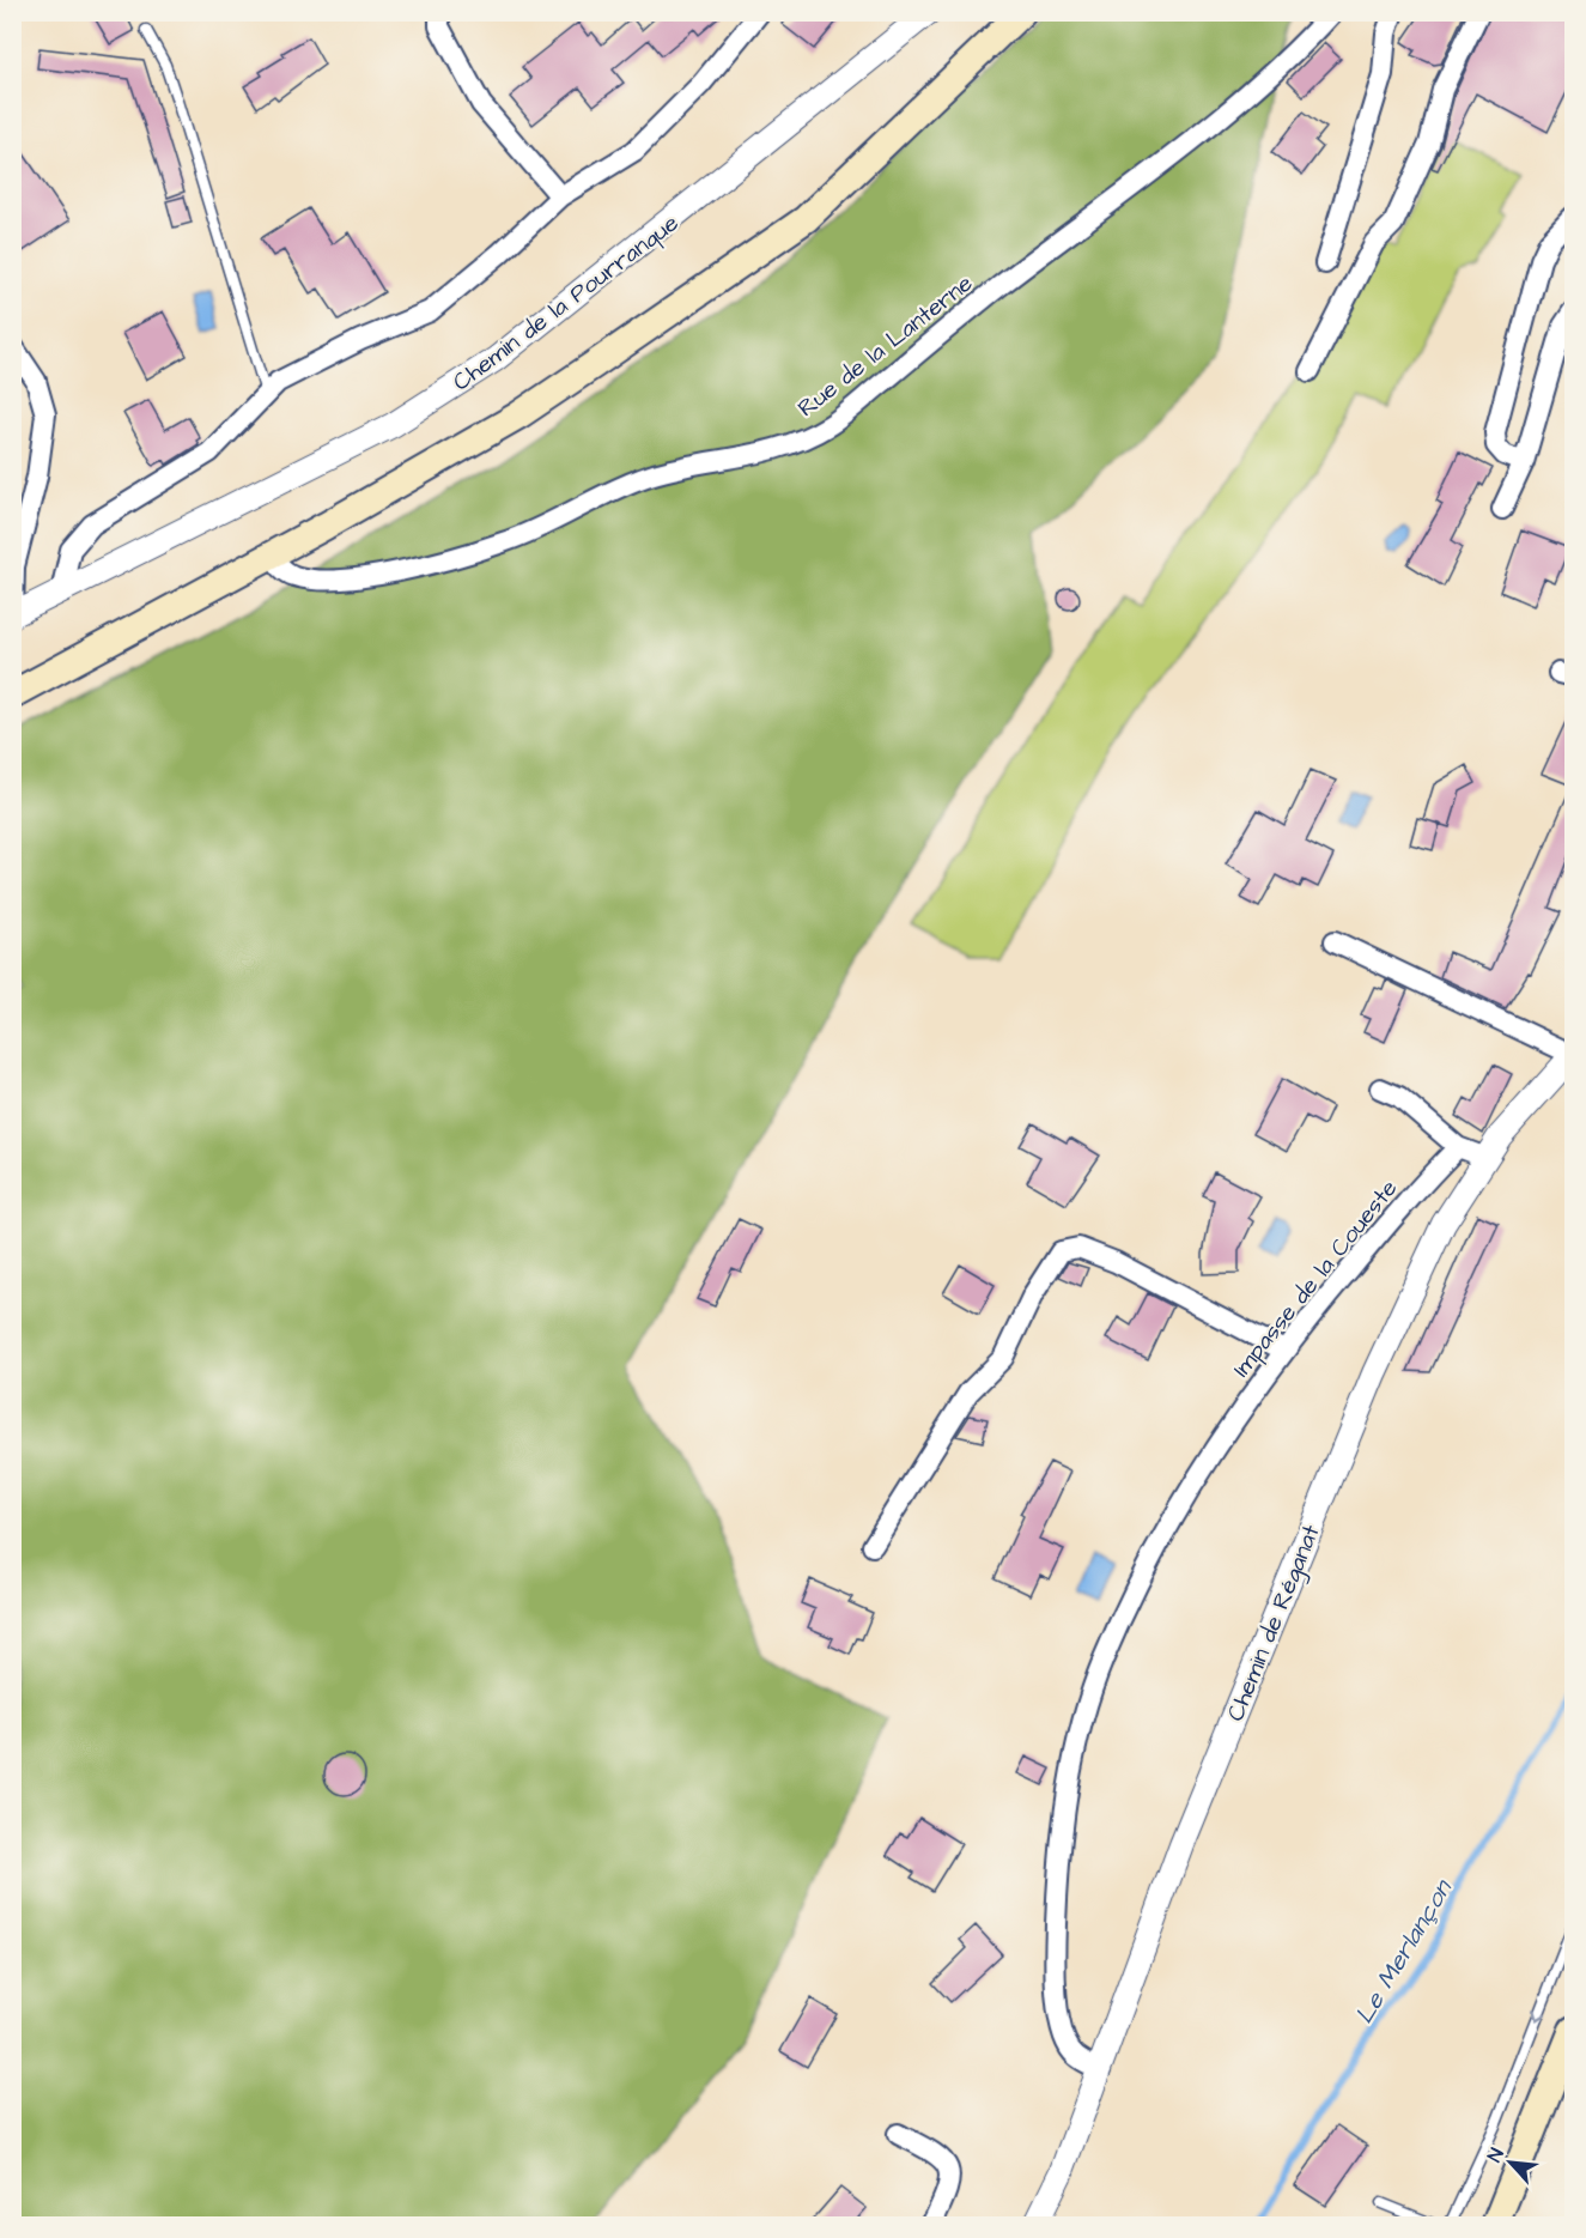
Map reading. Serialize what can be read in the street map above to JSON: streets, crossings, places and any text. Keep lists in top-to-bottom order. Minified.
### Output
{"streets":{"street":["Chemin de la Pourranque","Rue de la Lanterne","Impasse de la Coueste","Chemin de Réganat"]},"crossings":[["Impasse de la Coueste","Chemin de Réganat"]],"water":["Le Merlançon"],"north":"top left"}
